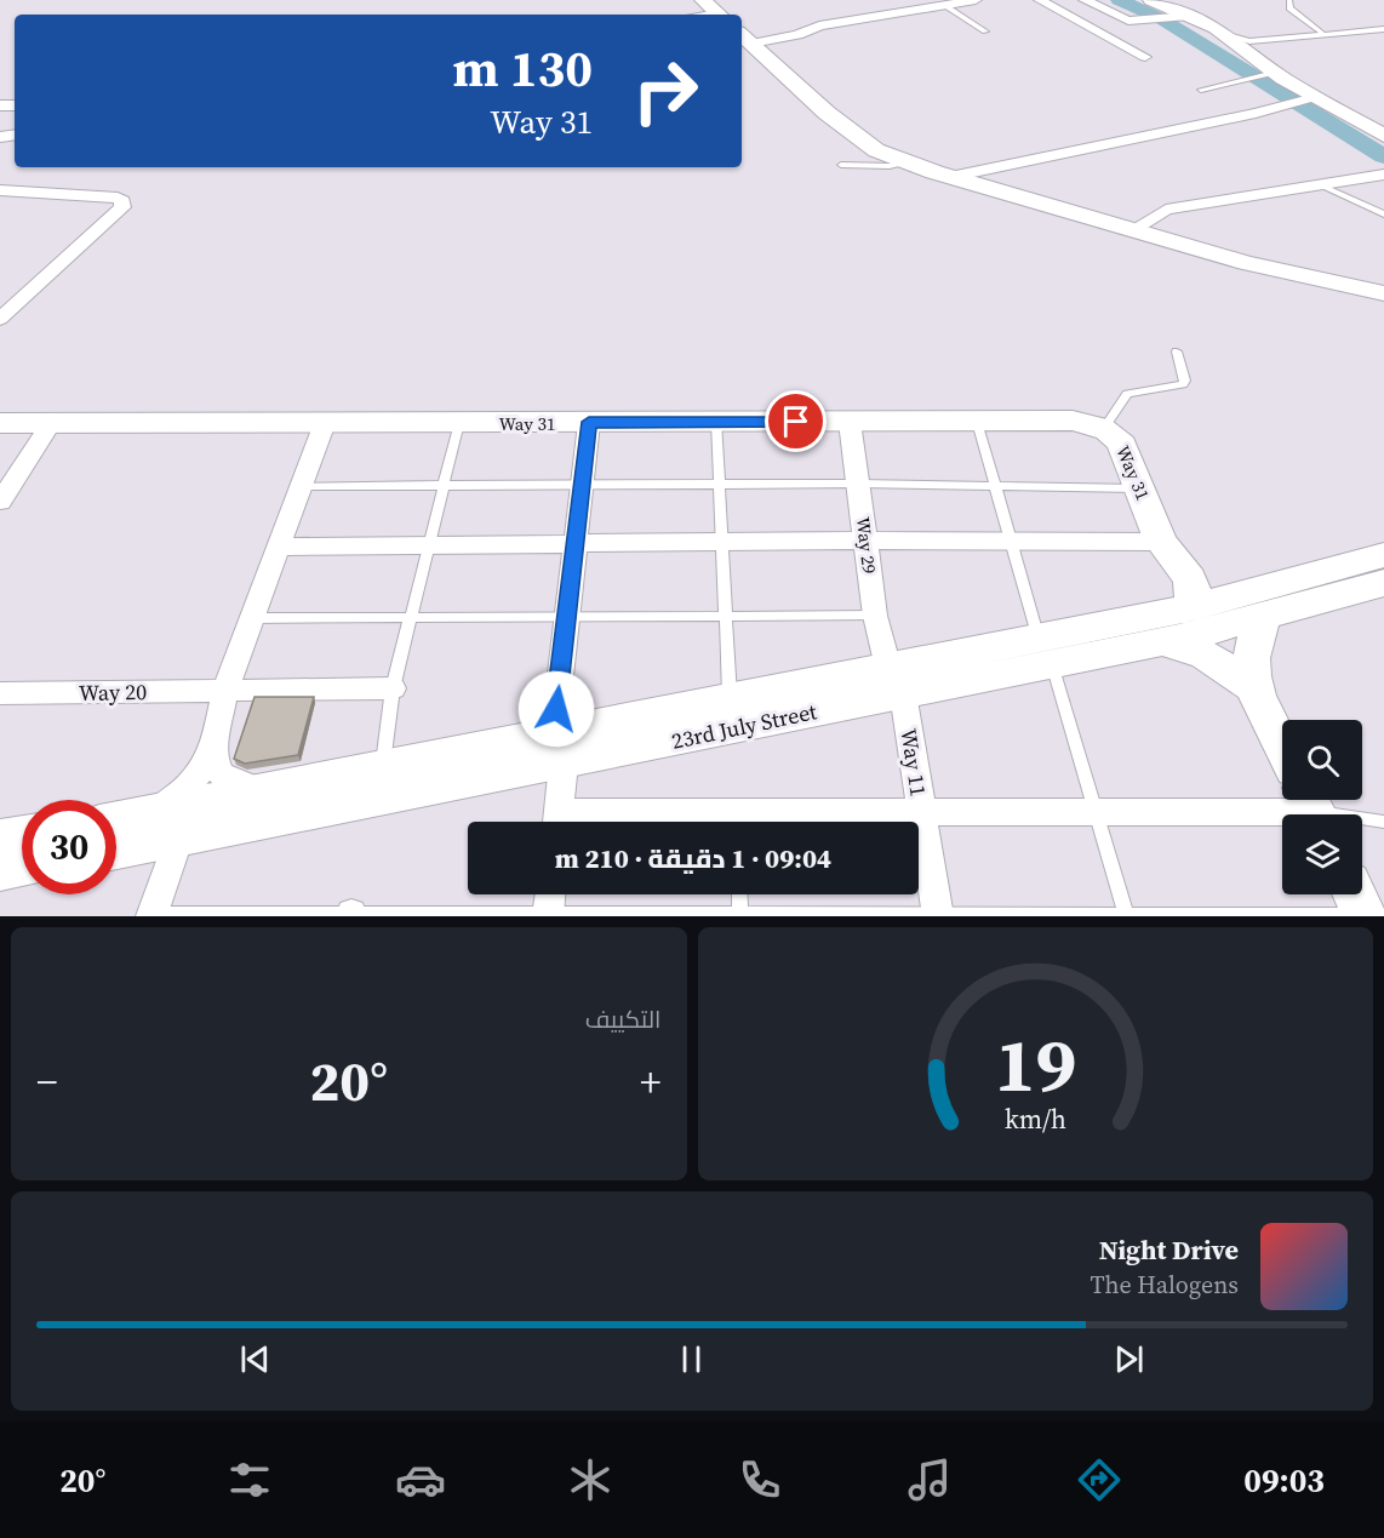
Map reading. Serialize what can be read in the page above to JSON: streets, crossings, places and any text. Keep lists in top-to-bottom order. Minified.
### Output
{"streets":{"street":["Way 31","Way 29","Way 20","23rd July Street","Way 11"]},"crossings":[["Way 31","Way 29"],["Way 31","23rd July Street"],["Way 29","23rd July Street"],["Way 29","Way 11"],["23rd July Street","Way 11"]],"page":{"turn":["130 m","Way 31"],"limit":"30","trip":"09:04 · 1 دقيقة · 210 m","tile":"التكييف","heat":["−","20°","+"],"song":["Night Drive","The Halogens"],"tabs":["09:03","20°"],"gauge":["19","km/h"]}}
